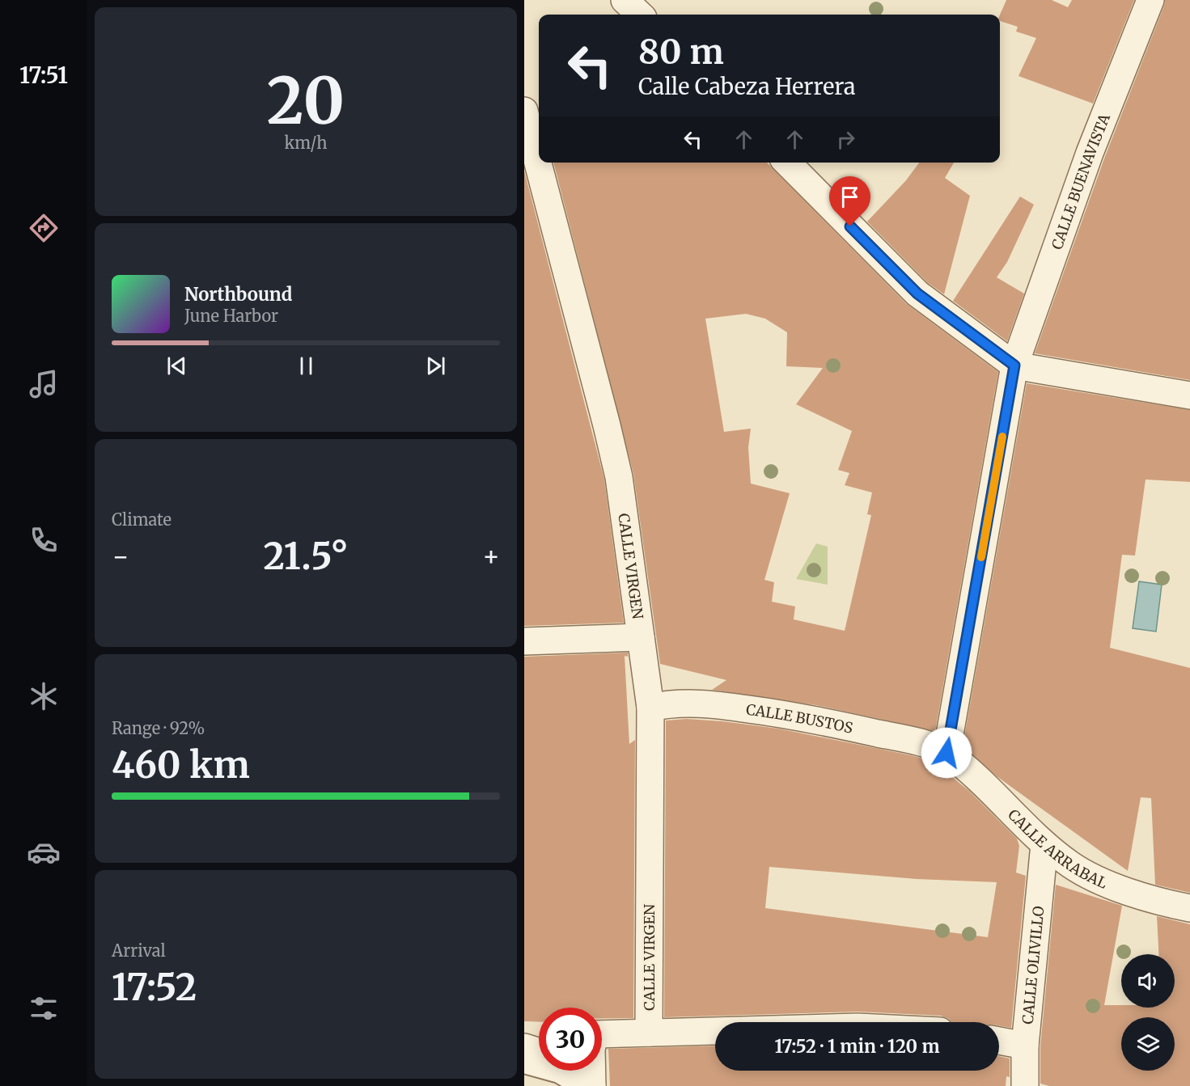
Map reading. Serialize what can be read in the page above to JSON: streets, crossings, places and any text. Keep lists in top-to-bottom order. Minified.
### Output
{"streets":{"street":["CALLE BUENAVISTA","CALLE VIRGEN","CALLE BUSTOS","CALLE ARRABAL","CALLE OLIVILLO"]},"crossings":[["CALLE BUENAVISTA","CALLE BUSTOS"],["CALLE BUENAVISTA","CALLE ARRABAL"],["CALLE VIRGEN","CALLE BUSTOS"],["CALLE BUSTOS","CALLE ARRABAL"],["CALLE ARRABAL","CALLE OLIVILLO"]],"page":{"tabs":"17:51","tile":[["20","km/h"],"Climate",["Range · 92%","460 km"],["Arrival","17:52"]],"turn":["80 m","Calle Cabeza Herrera"],"song":["Northbound","June Harbor"],"heat":["−","21.5°","+"],"limit":"30","trip":"17:52 · 1 min · 120 m"}}
